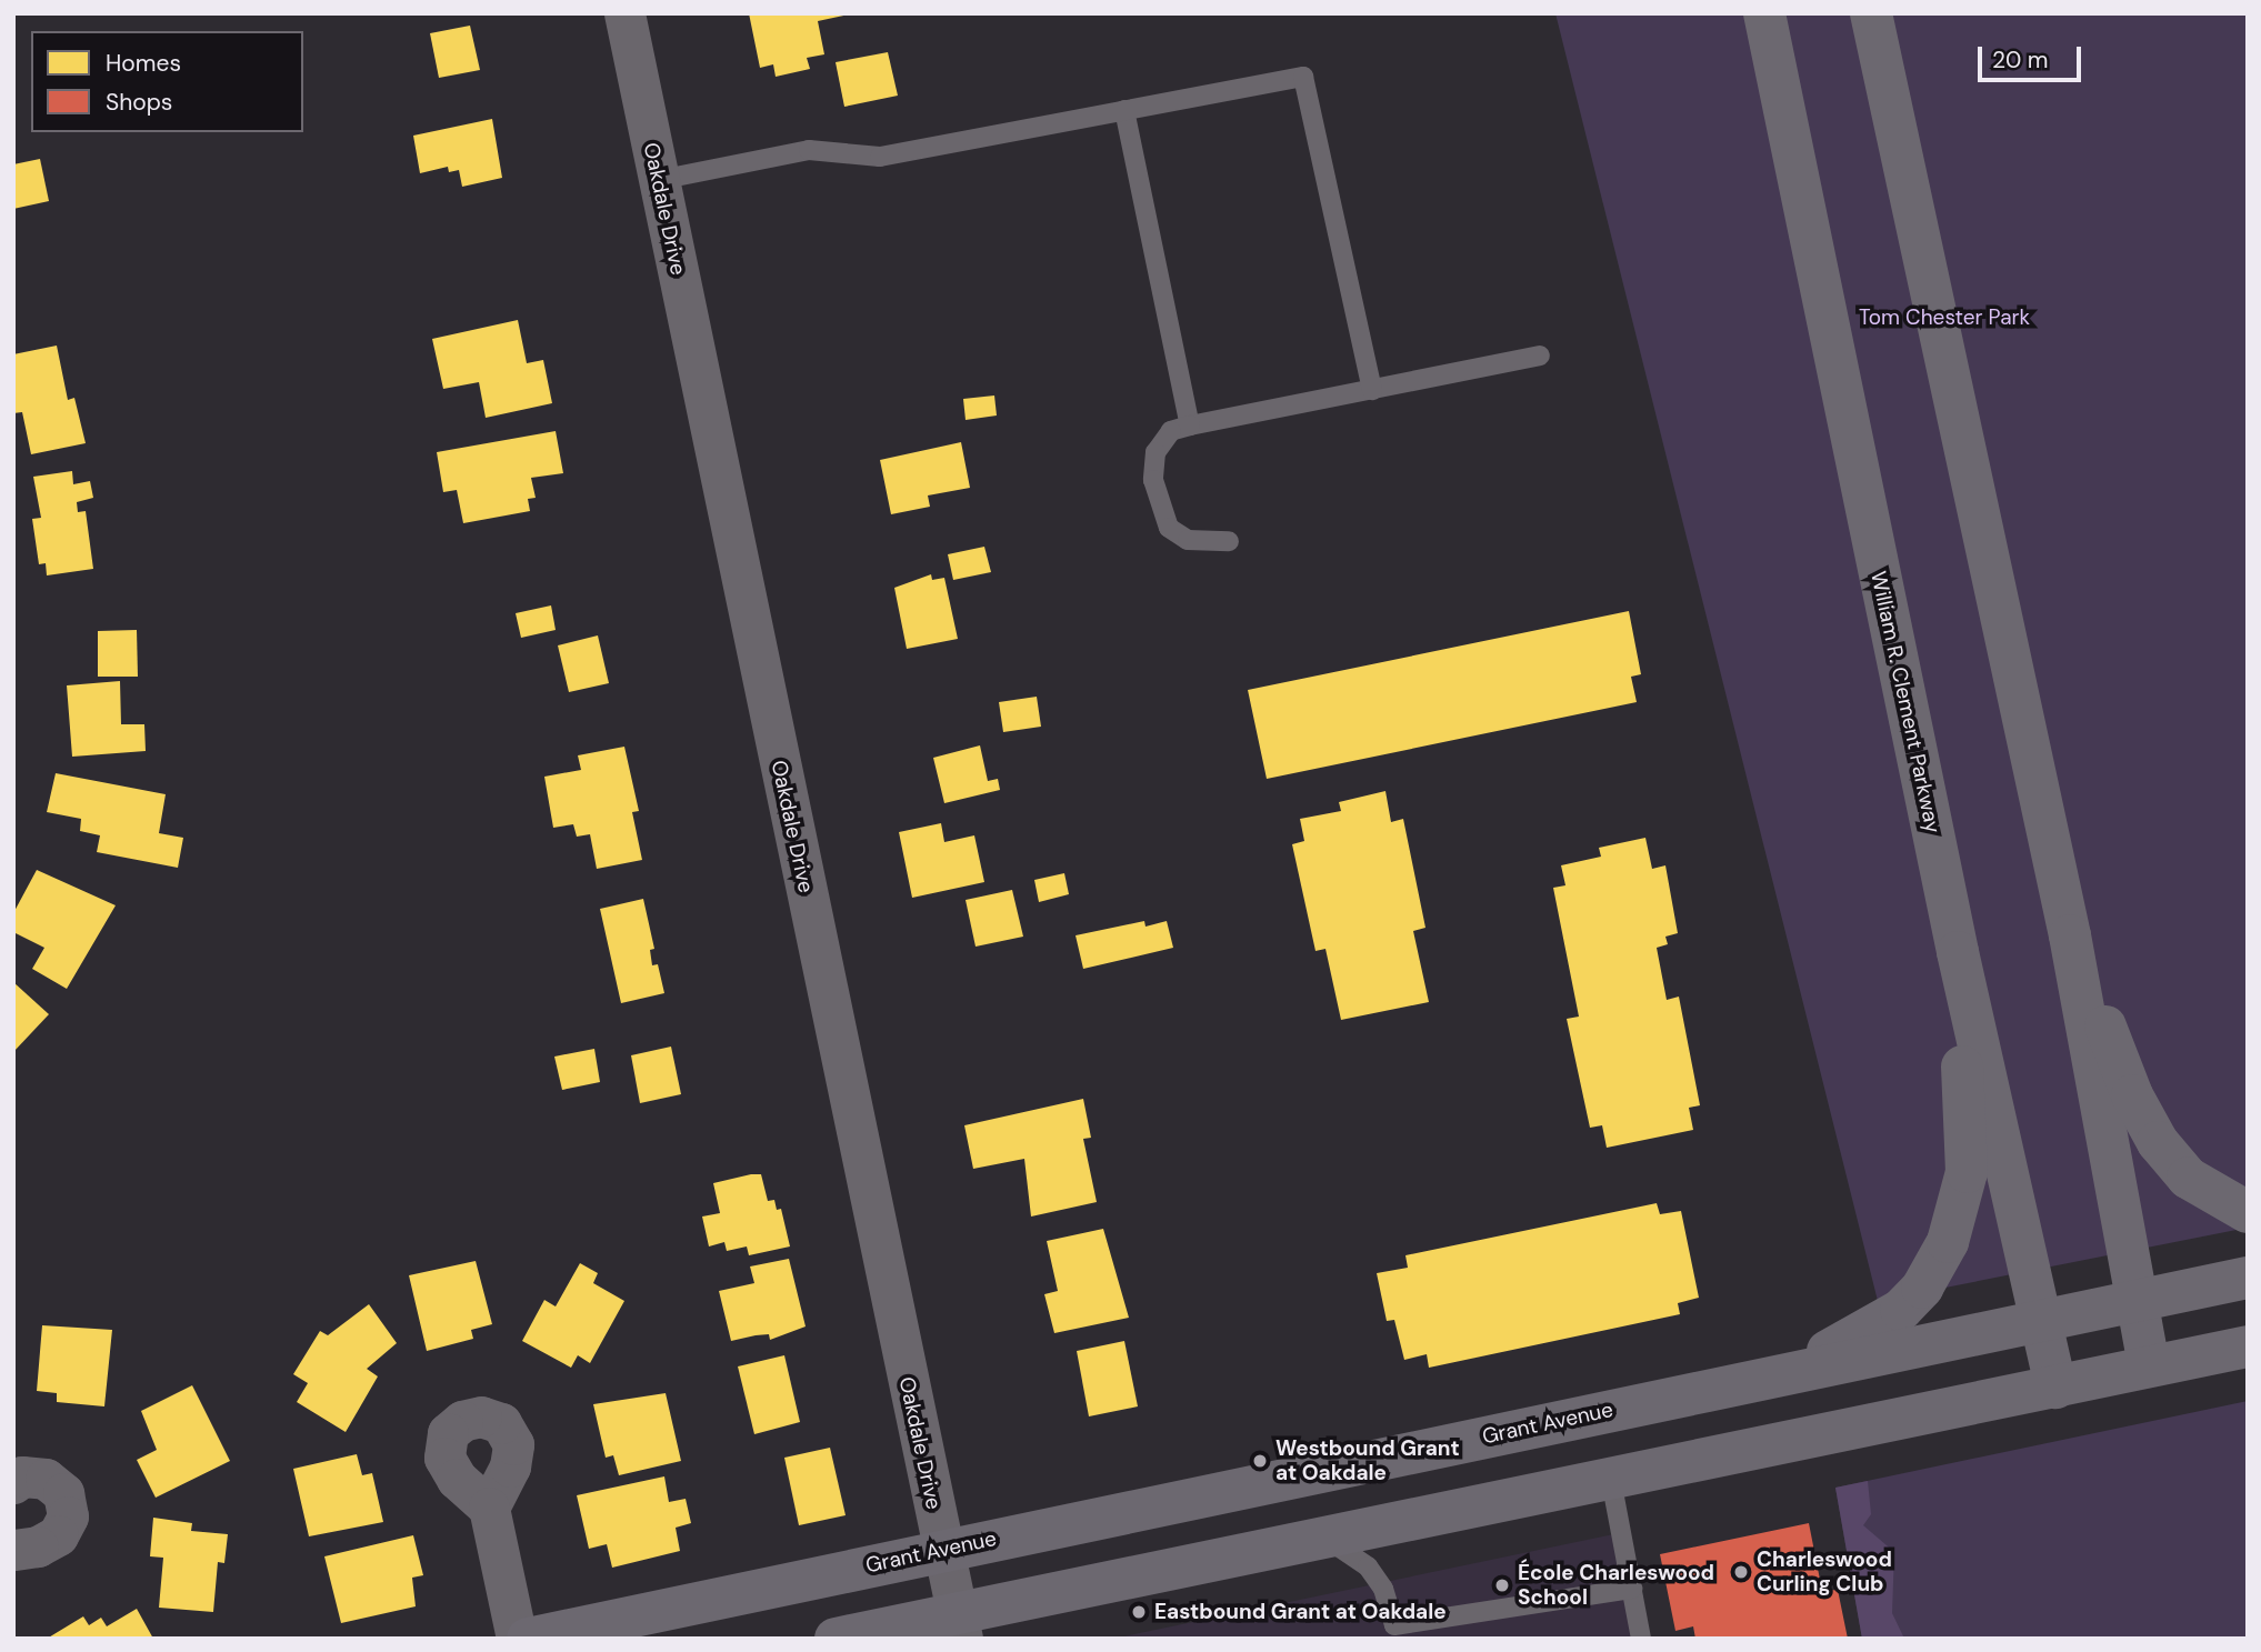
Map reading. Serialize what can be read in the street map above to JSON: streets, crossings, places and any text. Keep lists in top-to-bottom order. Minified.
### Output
{"streets":{"main road":["William R. Clement Parkway","Grant Avenue"],"street":["Oakdale Drive"]},"crossings":[["Oakdale Drive","Grant Avenue"],["William R. Clement Parkway","Grant Avenue"]],"parks":["Tom Chester Park"],"places":["Westbound Grant at Oakdale","Charleswood Curling Club","École Charleswood School","Eastbound Grant at Oakdale"],"legend":["Homes","Shops"],"scale_bar":"20 m"}
